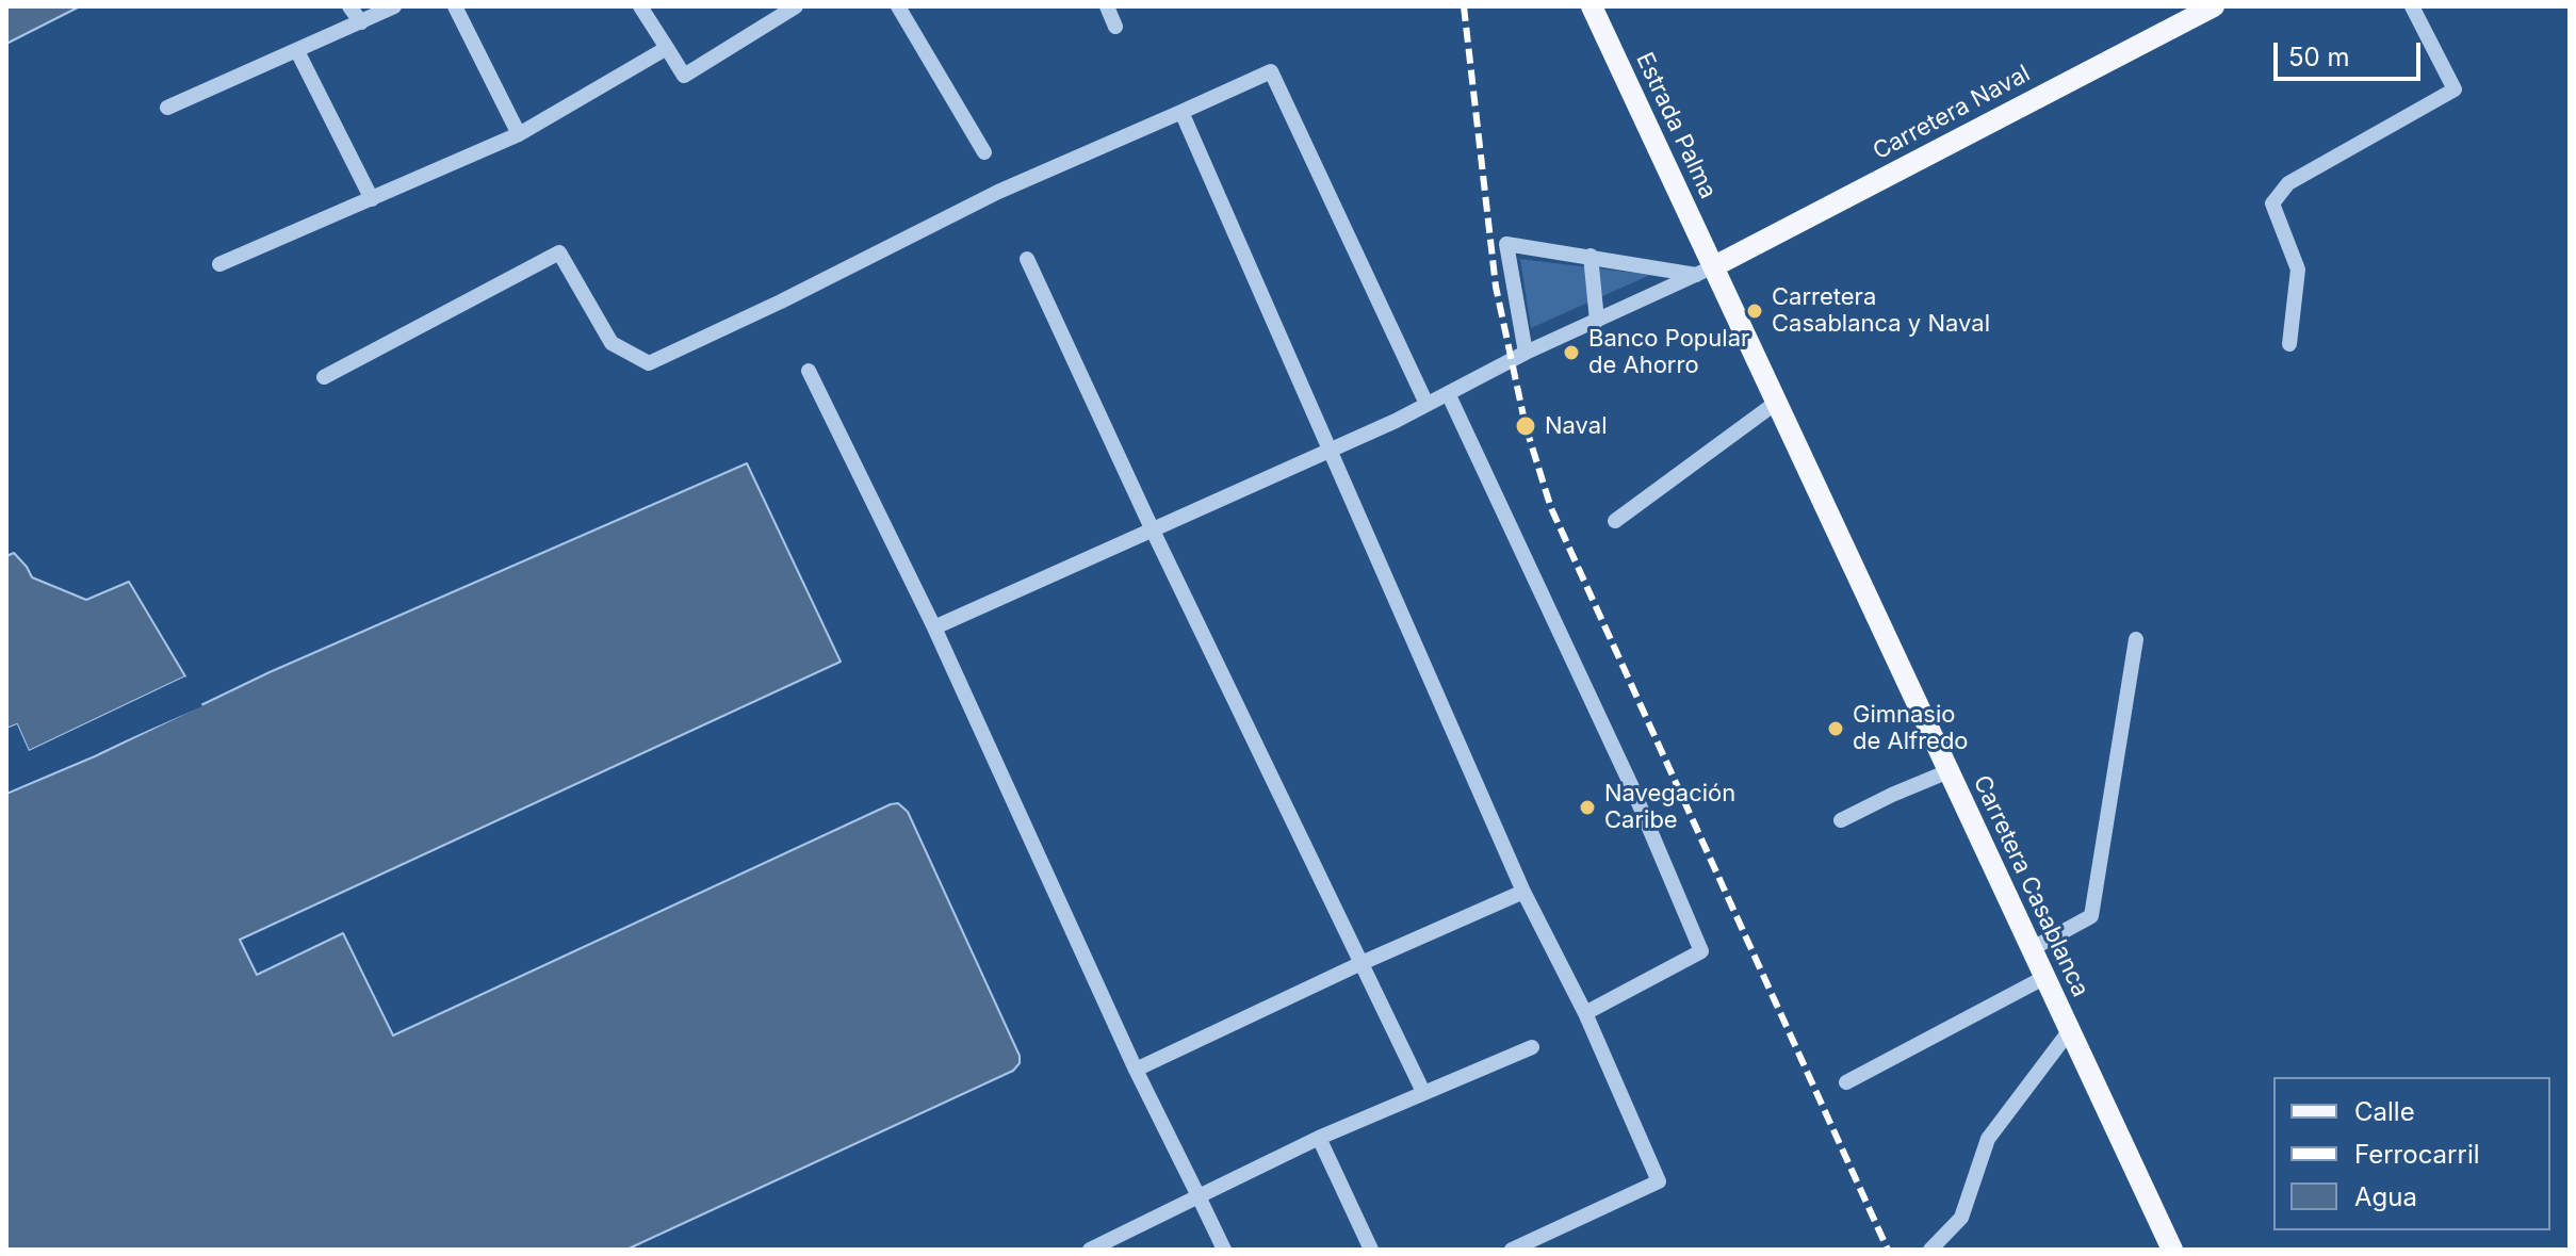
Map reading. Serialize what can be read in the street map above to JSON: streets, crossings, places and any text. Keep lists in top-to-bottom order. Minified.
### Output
{"streets":{"main road":["Carretera Naval","Estrada Palma","Carretera Casablanca"]},"crossings":[["Carretera Naval","Estrada Palma"],["Carretera Naval","Carretera Casablanca"],["Estrada Palma","Carretera Casablanca"]],"places":["Carretera Casablanca y Naval","Banco Popular de Ahorro","Naval","Gimnasio de Alfredo","Navegación Caribe"],"legend":["Calle","Ferrocarril","Agua"],"scale_bar":"50 m"}
